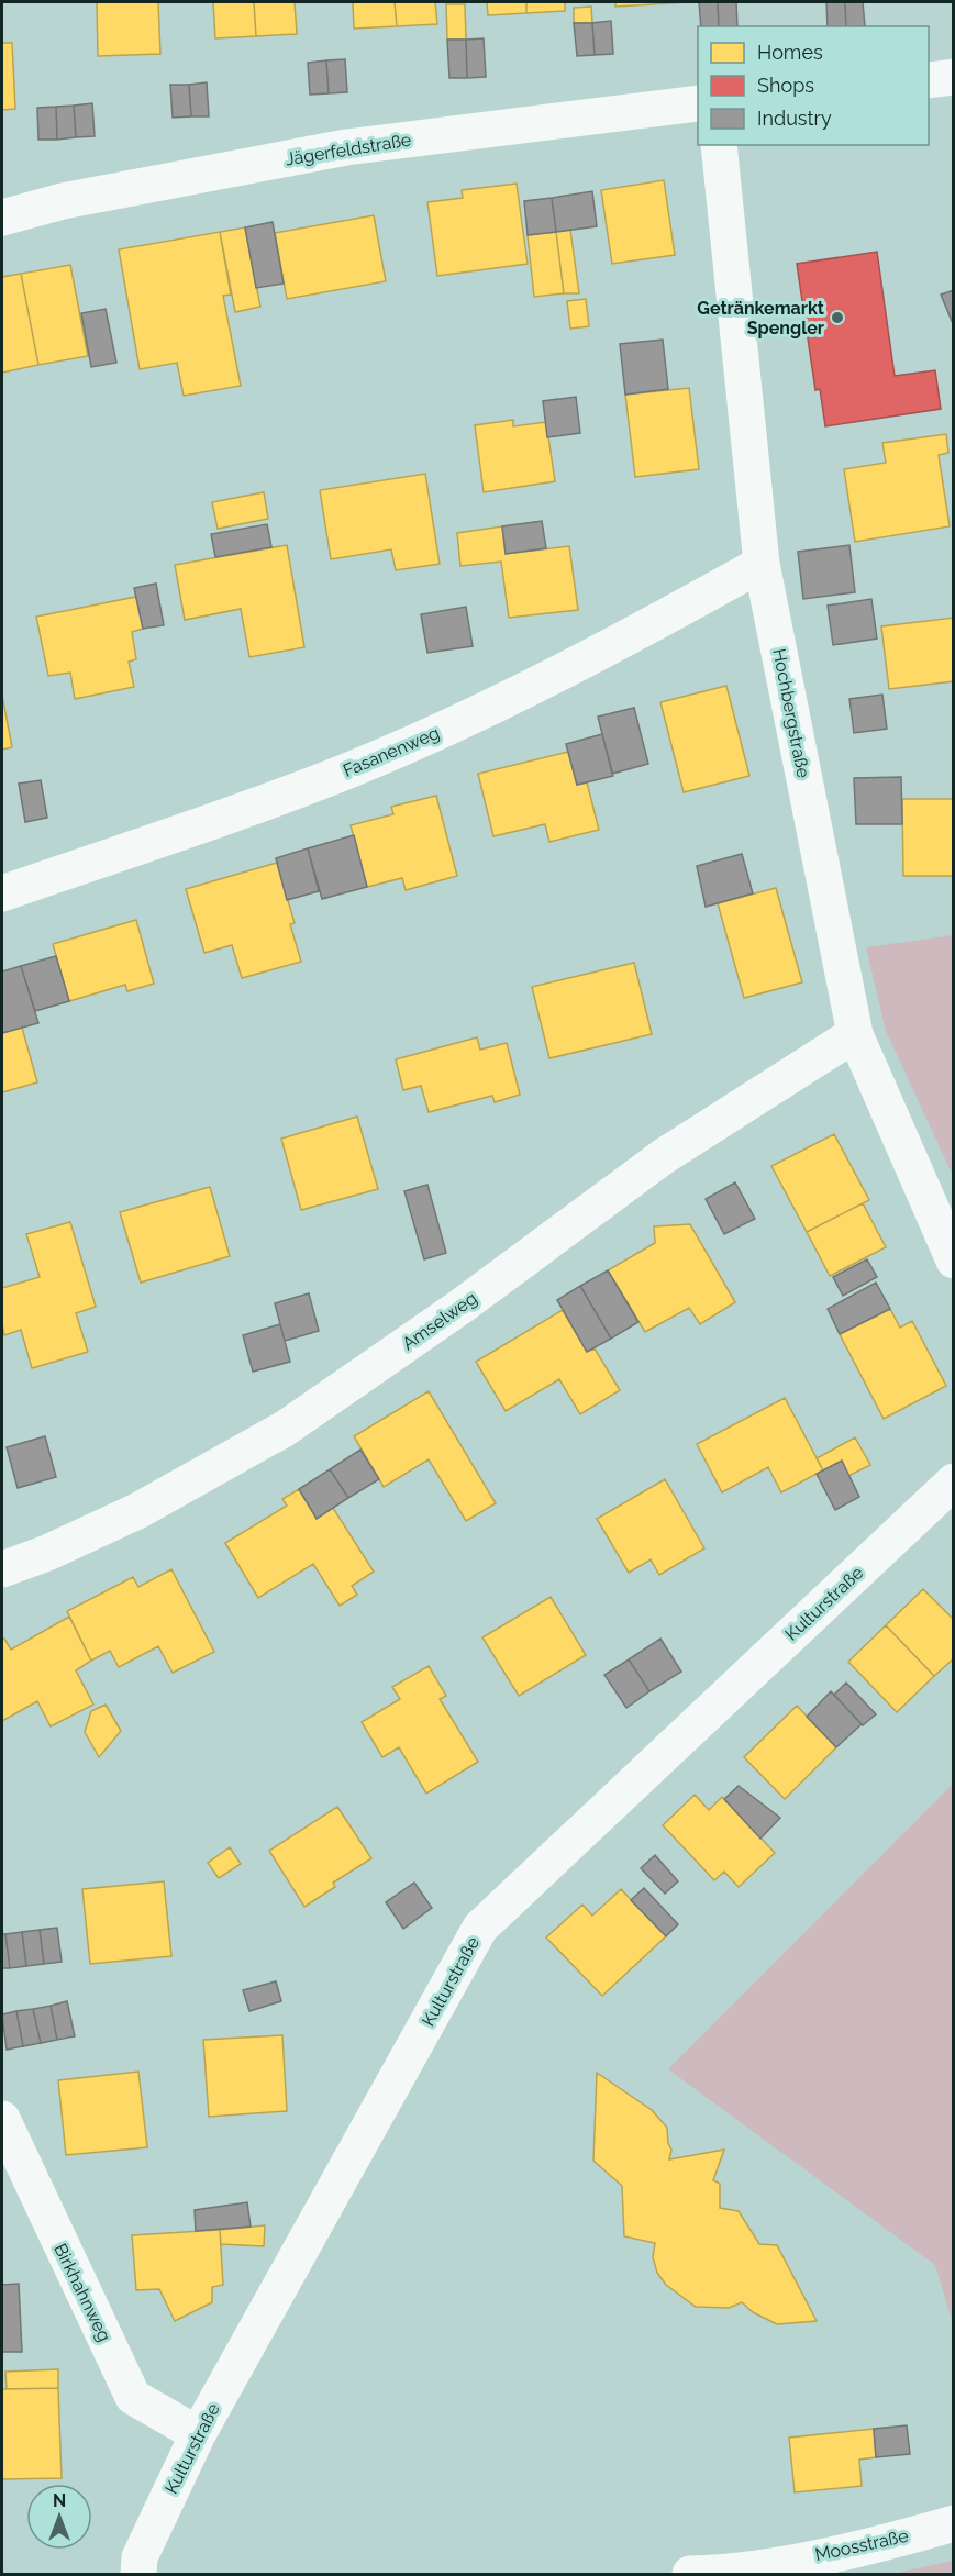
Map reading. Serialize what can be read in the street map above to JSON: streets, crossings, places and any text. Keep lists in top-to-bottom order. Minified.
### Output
{"streets":{"street":["Jägerfeldstraße","Hochbergstraße","Fasanenweg","Amselweg","Kulturstraße","Birkhahnweg","Moosstraße"]},"crossings":[["Hochbergstraße","Fasanenweg"],["Hochbergstraße","Amselweg"],["Kulturstraße","Birkhahnweg"]],"places":["Getränkemarkt Spengler"],"legend":["Homes","Shops","Industry"],"north":"top"}
